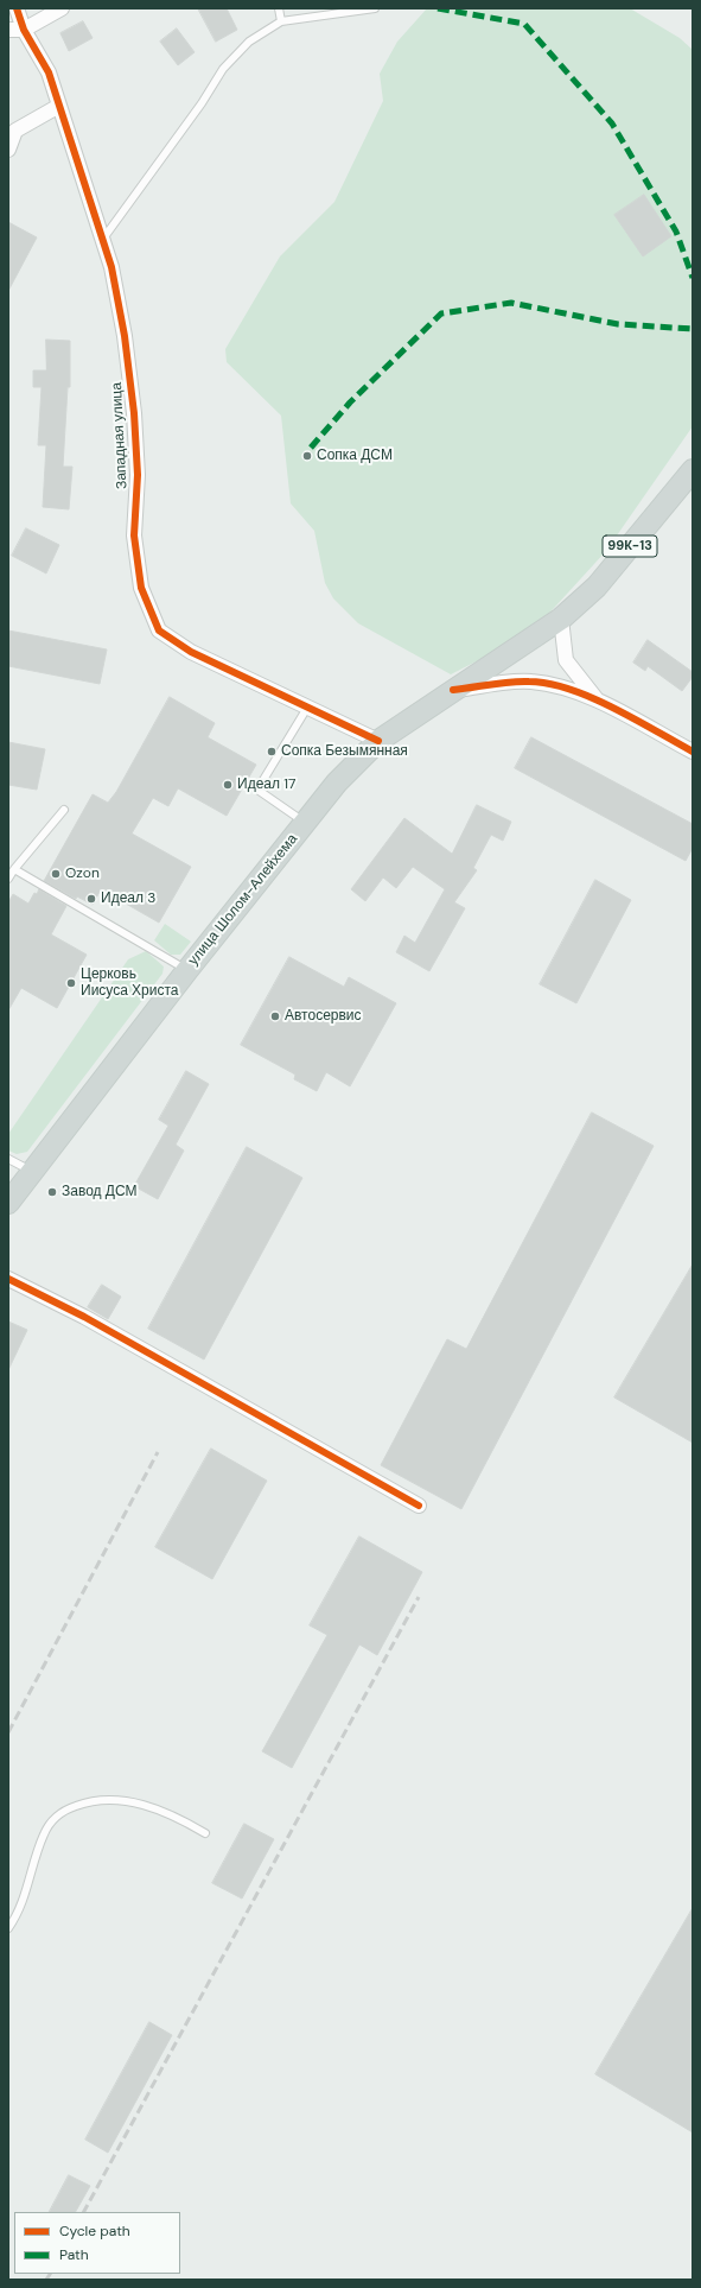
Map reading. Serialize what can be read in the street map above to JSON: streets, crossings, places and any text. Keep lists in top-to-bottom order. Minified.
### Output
{"streets":{"main road":["99К-13","улица Шолом-Алейхема"],"street":["Западная улица"]},"crossings":[["Западная улица","улица Шолом-Алейхема"],["99К-13","улица Шолом-Алейхема"]],"places":["Сопка ДСМ","Сопка Безымянная","Идеал 17","Ozon","Идеал 3","Церковь Иисуса Христа","Автосервис","Завод ДСМ"],"legend":["Cycle path","Path"]}
